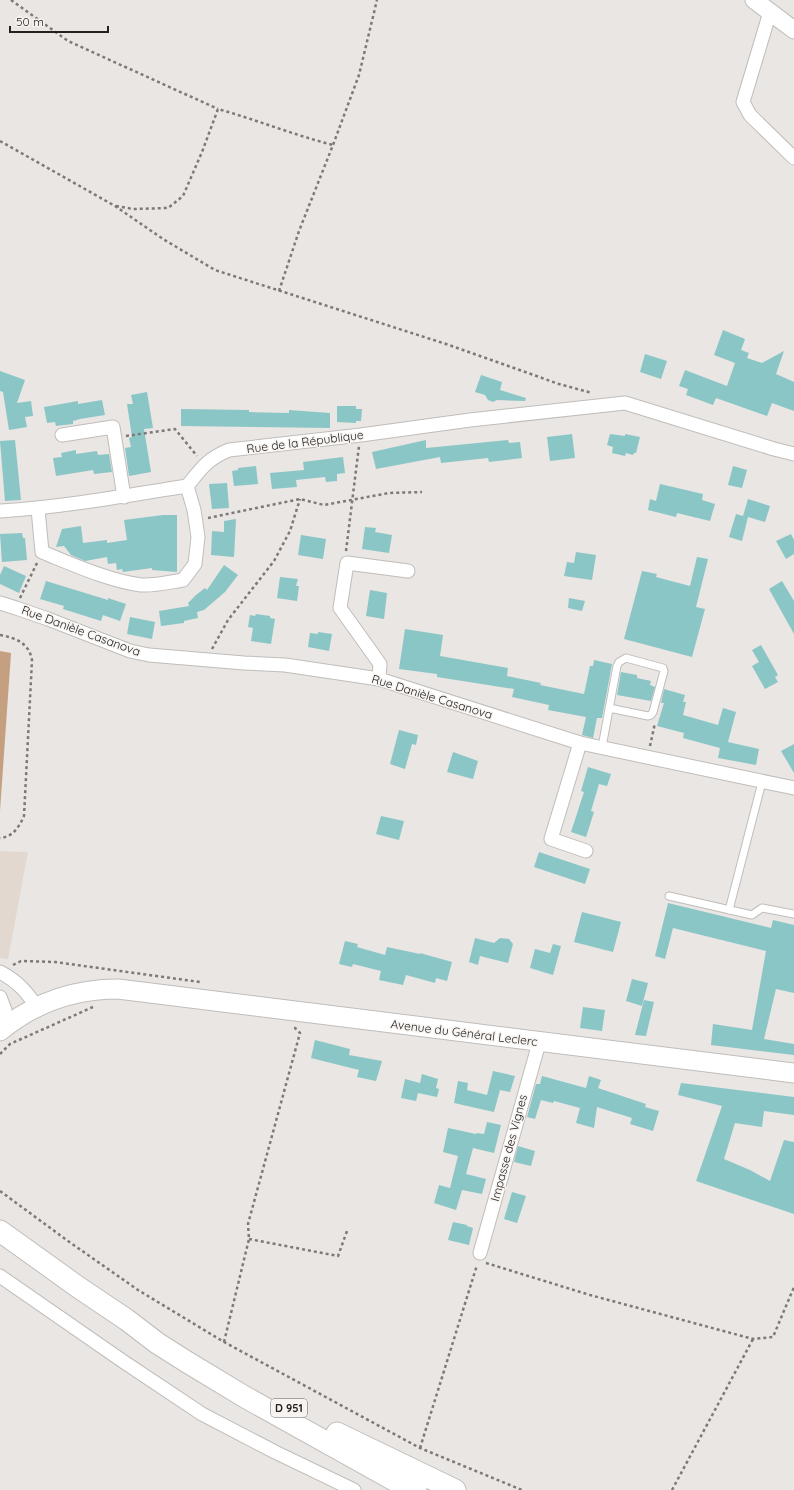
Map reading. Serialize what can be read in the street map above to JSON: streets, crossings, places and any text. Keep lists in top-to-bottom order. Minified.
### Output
{"streets":{"main road":["Avenue du Général Leclerc","D 951"],"street":["Rue de la République","Rue Danièle Casanova","Impasse des Vignes"]},"crossings":[["Avenue du Général Leclerc","Impasse des Vignes"]],"scale_bar":"50 m"}
